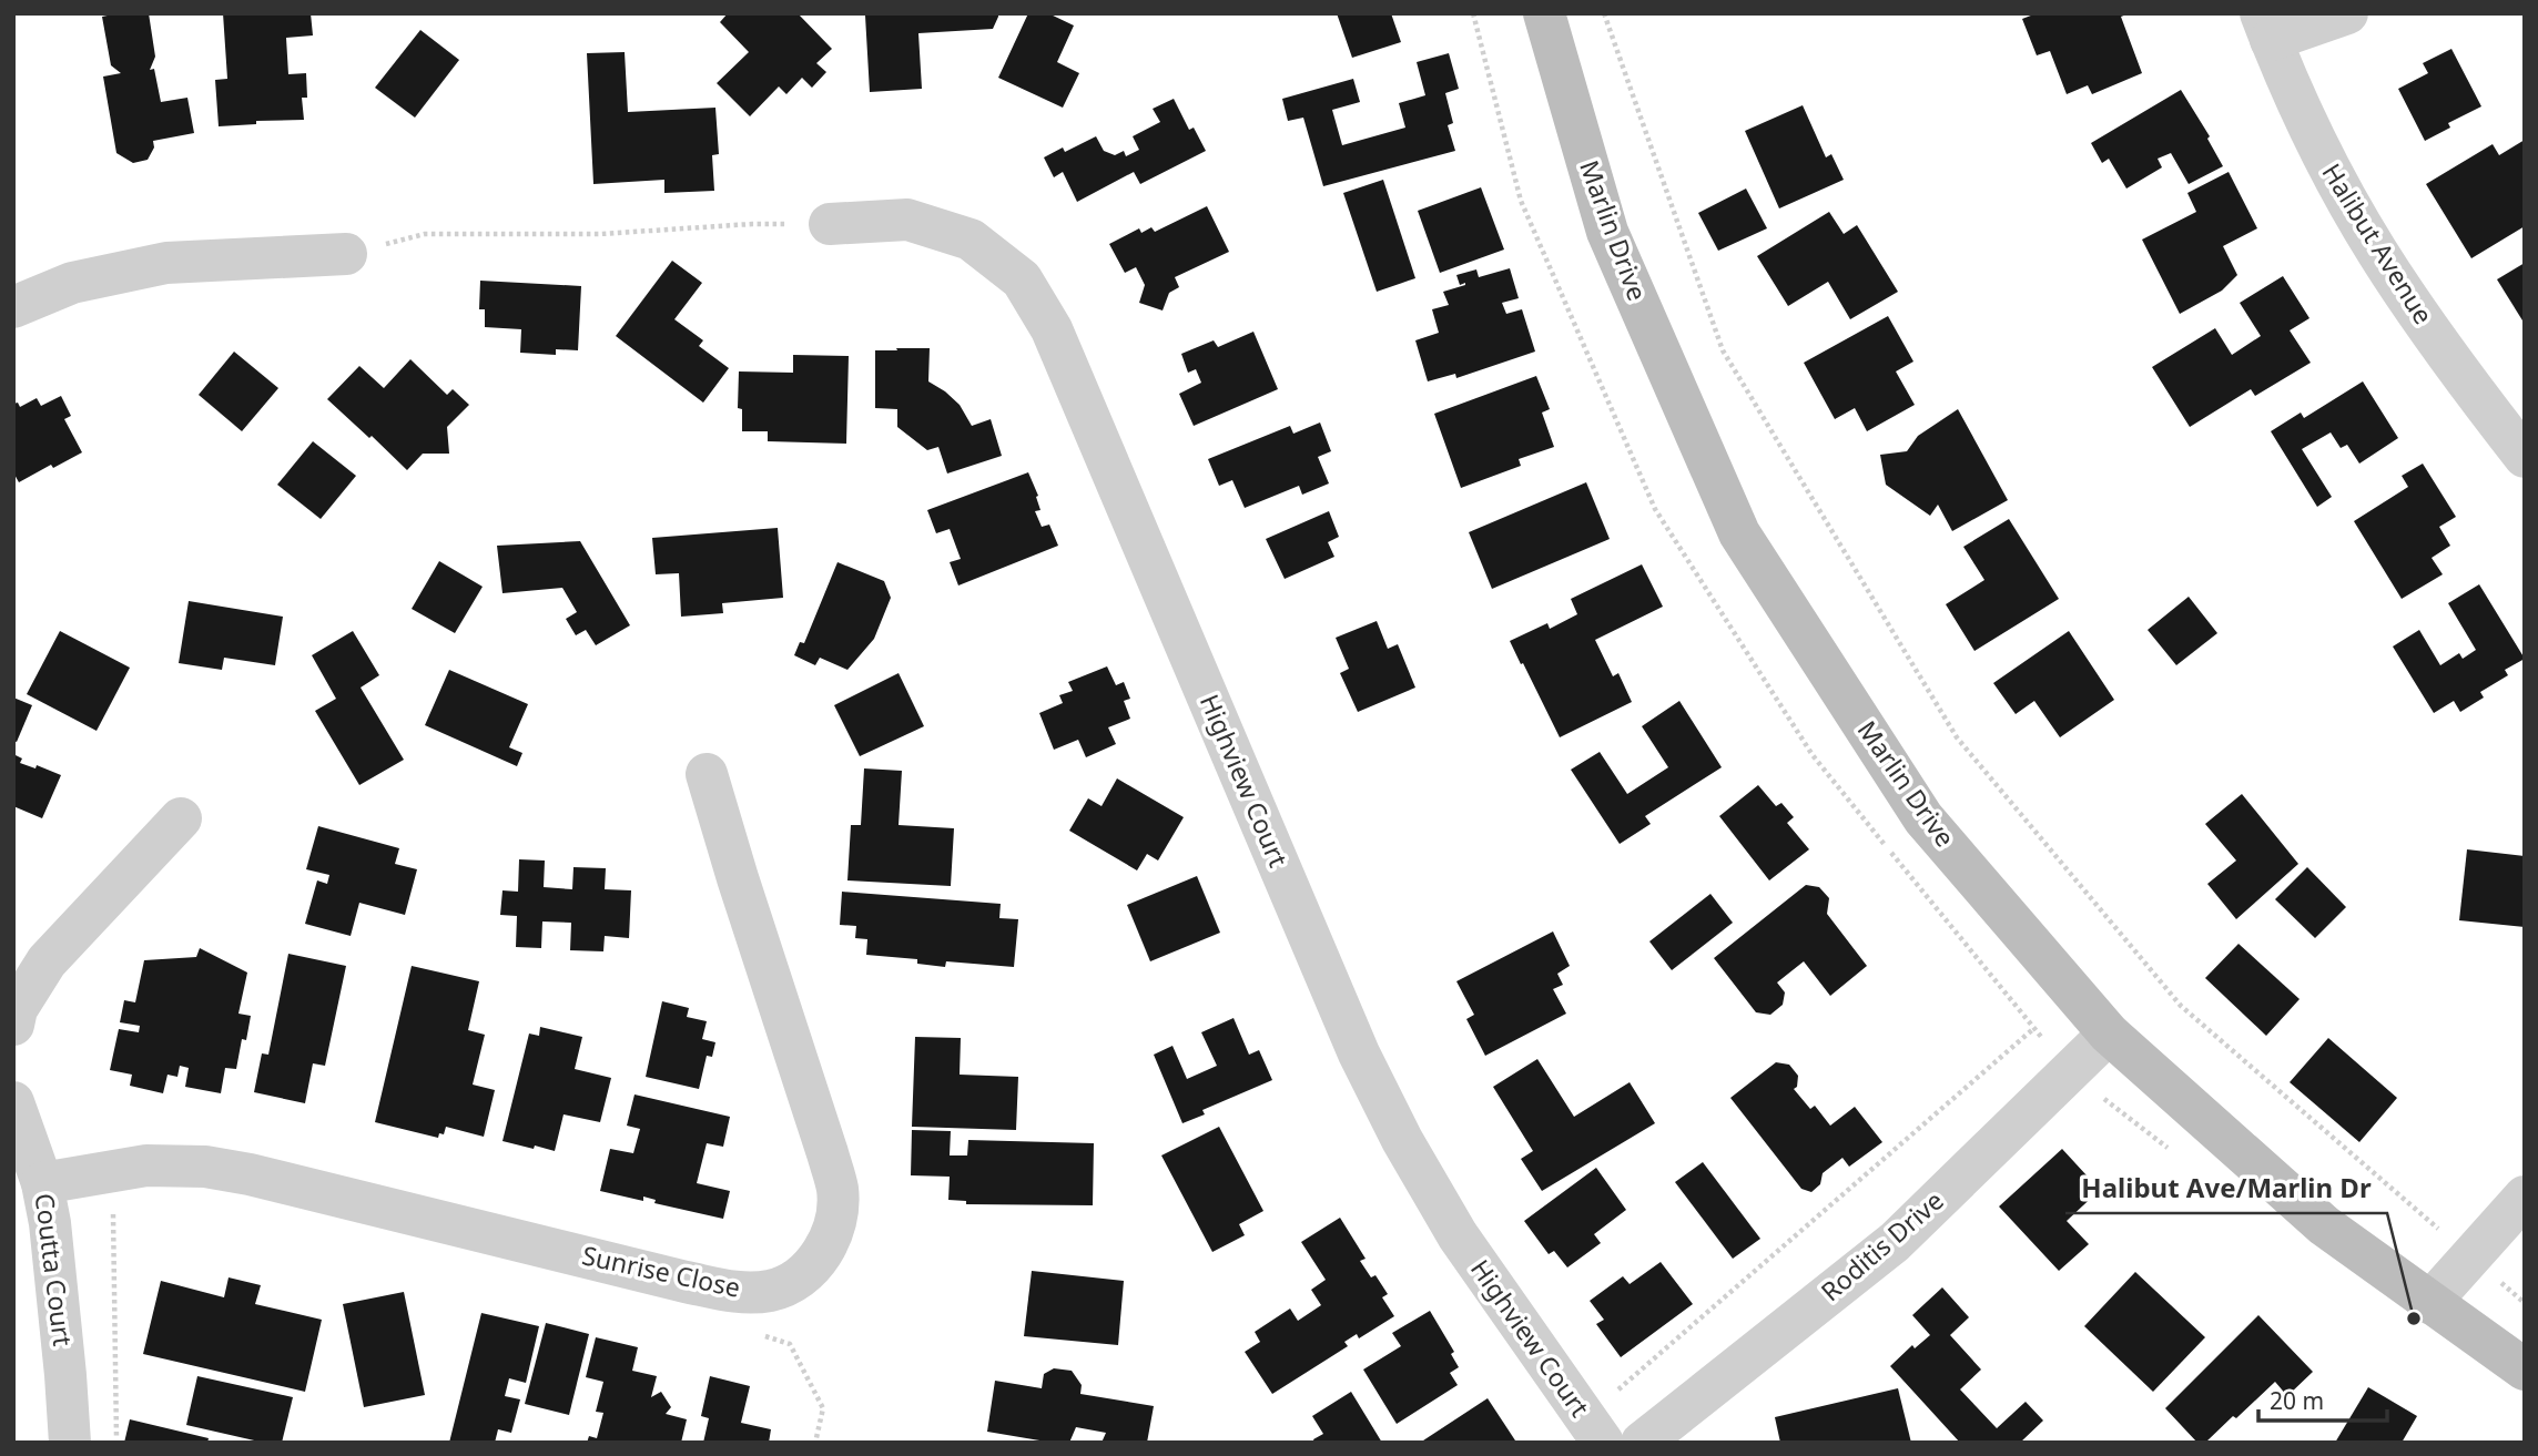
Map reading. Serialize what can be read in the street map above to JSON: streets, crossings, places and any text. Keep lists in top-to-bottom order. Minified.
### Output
{"streets":{"street":["Marlin Drive","Halibut Avenue","Highview Court","Roditis Drive","Coutta Court","Sunrise Close"]},"crossings":[["Marlin Drive","Roditis Drive"],["Coutta Court","Sunrise Close"]],"places":["Halibut Ave/Marlin Dr"],"scale_bar":"20 m"}
